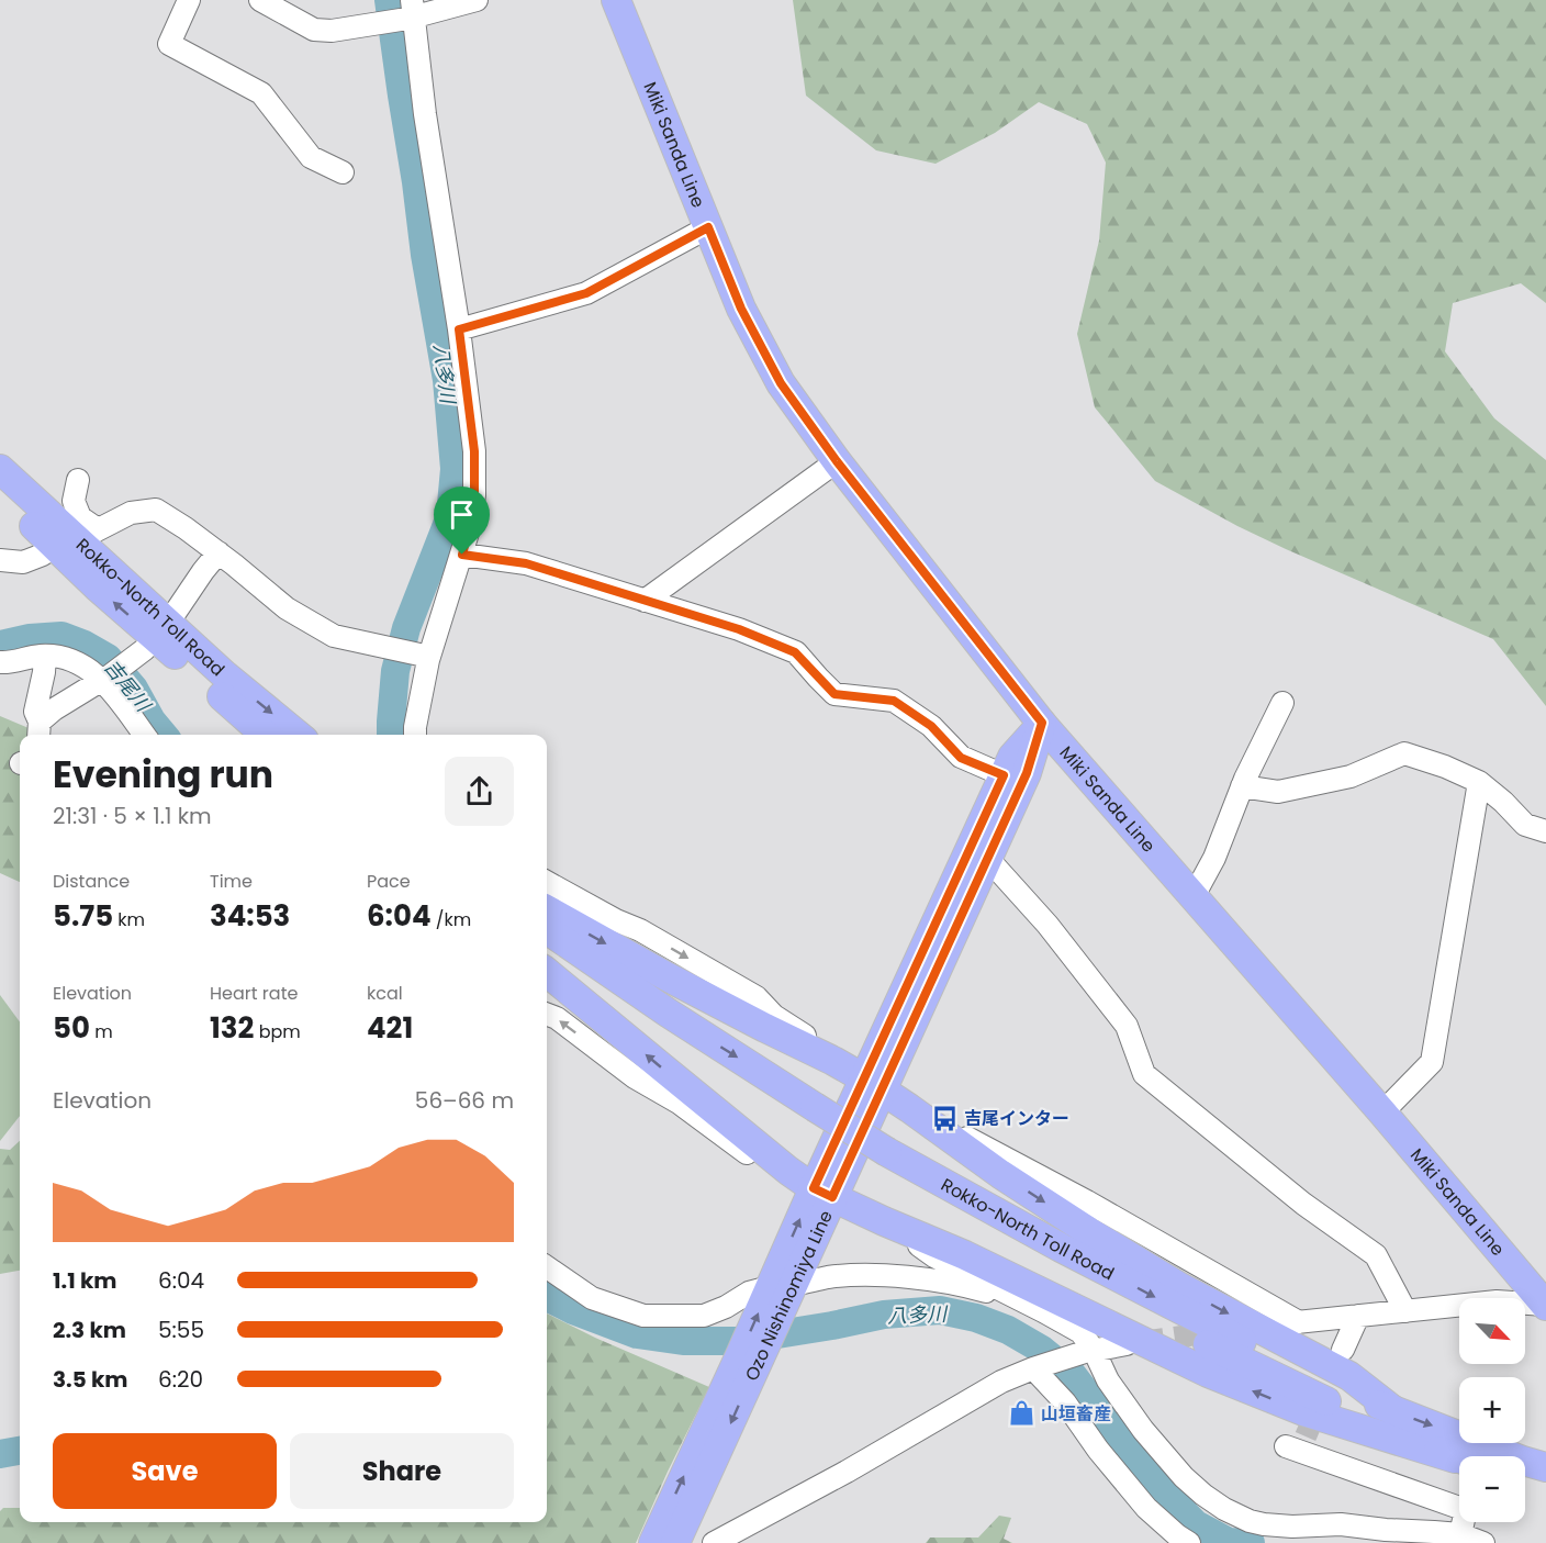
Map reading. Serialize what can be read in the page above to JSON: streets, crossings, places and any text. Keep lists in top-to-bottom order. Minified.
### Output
{"streets":{"main road":["Miki Sanda Line","Rokko-North Toll Road","Ozo Nishinomiya Line"]},"crossings":[["Miki Sanda Line","Ozo Nishinomiya Line"]],"water":["八多川","吉尾川"],"places":{"bus stop":["吉尾インター"],"shop":["山垣畜産"]},"north":"bottom right","page":{"heading":["Evening run","21:31 · 5 × 1.1 km"],"stats":[["Distance","5.75 km"],["Time","34:53"],["Pace","6:04 /km"],["Elevation","50 m"],["Heart rate","132 bpm"],["kcal","421"]],"chart":["Elevation","56–66 m"],"list":[{"name":"1.1 km","note":"6:04"},{"name":"2.3 km","note":"5:55"},{"name":"3.5 km","note":"6:20"}],"map_buttons":["+","−"],"buttons":["Save","Share"]}}
